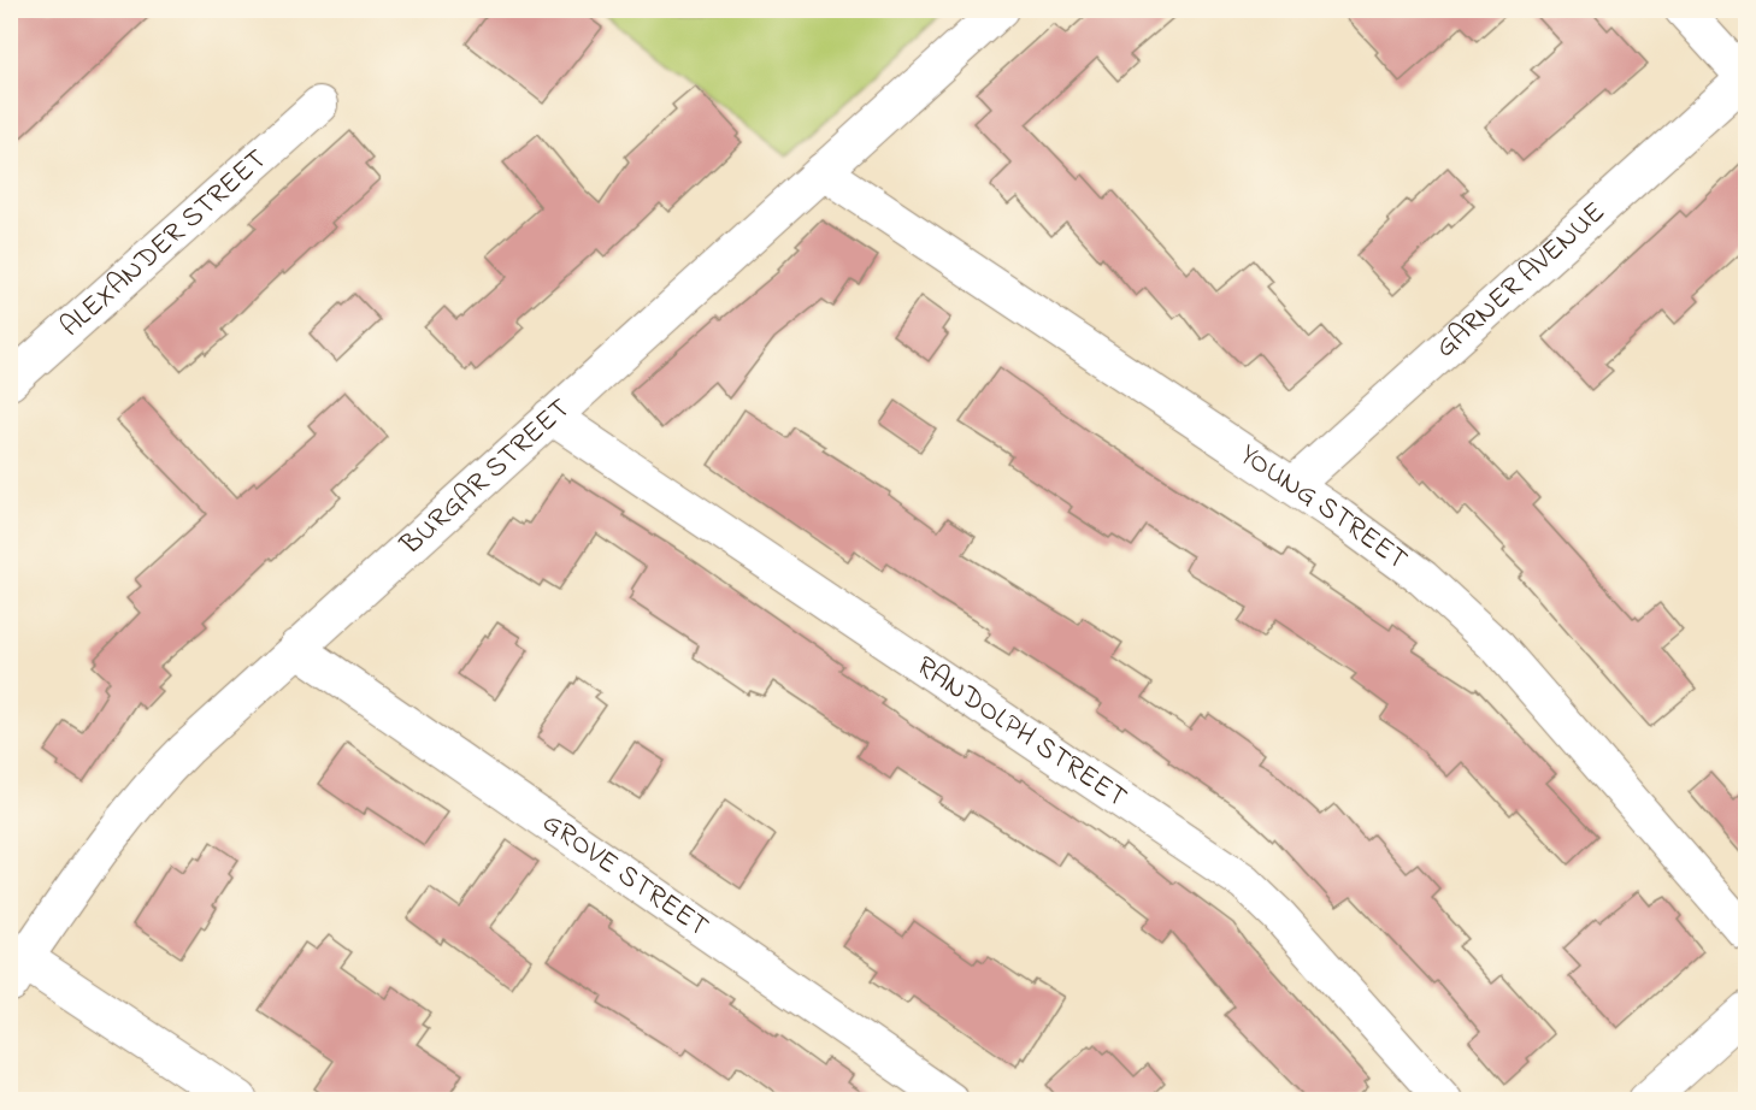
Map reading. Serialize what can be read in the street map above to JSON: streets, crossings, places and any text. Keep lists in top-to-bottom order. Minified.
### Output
{"streets":{"street":["ALEXANDER STREET","GARNER AVENUE","BURGAR STREET","YOUNG STREET","RANDOLPH STREET","GROVE STREET"]},"crossings":[["GARNER AVENUE","YOUNG STREET"],["BURGAR STREET","YOUNG STREET"],["BURGAR STREET","RANDOLPH STREET"],["BURGAR STREET","GROVE STREET"]]}
